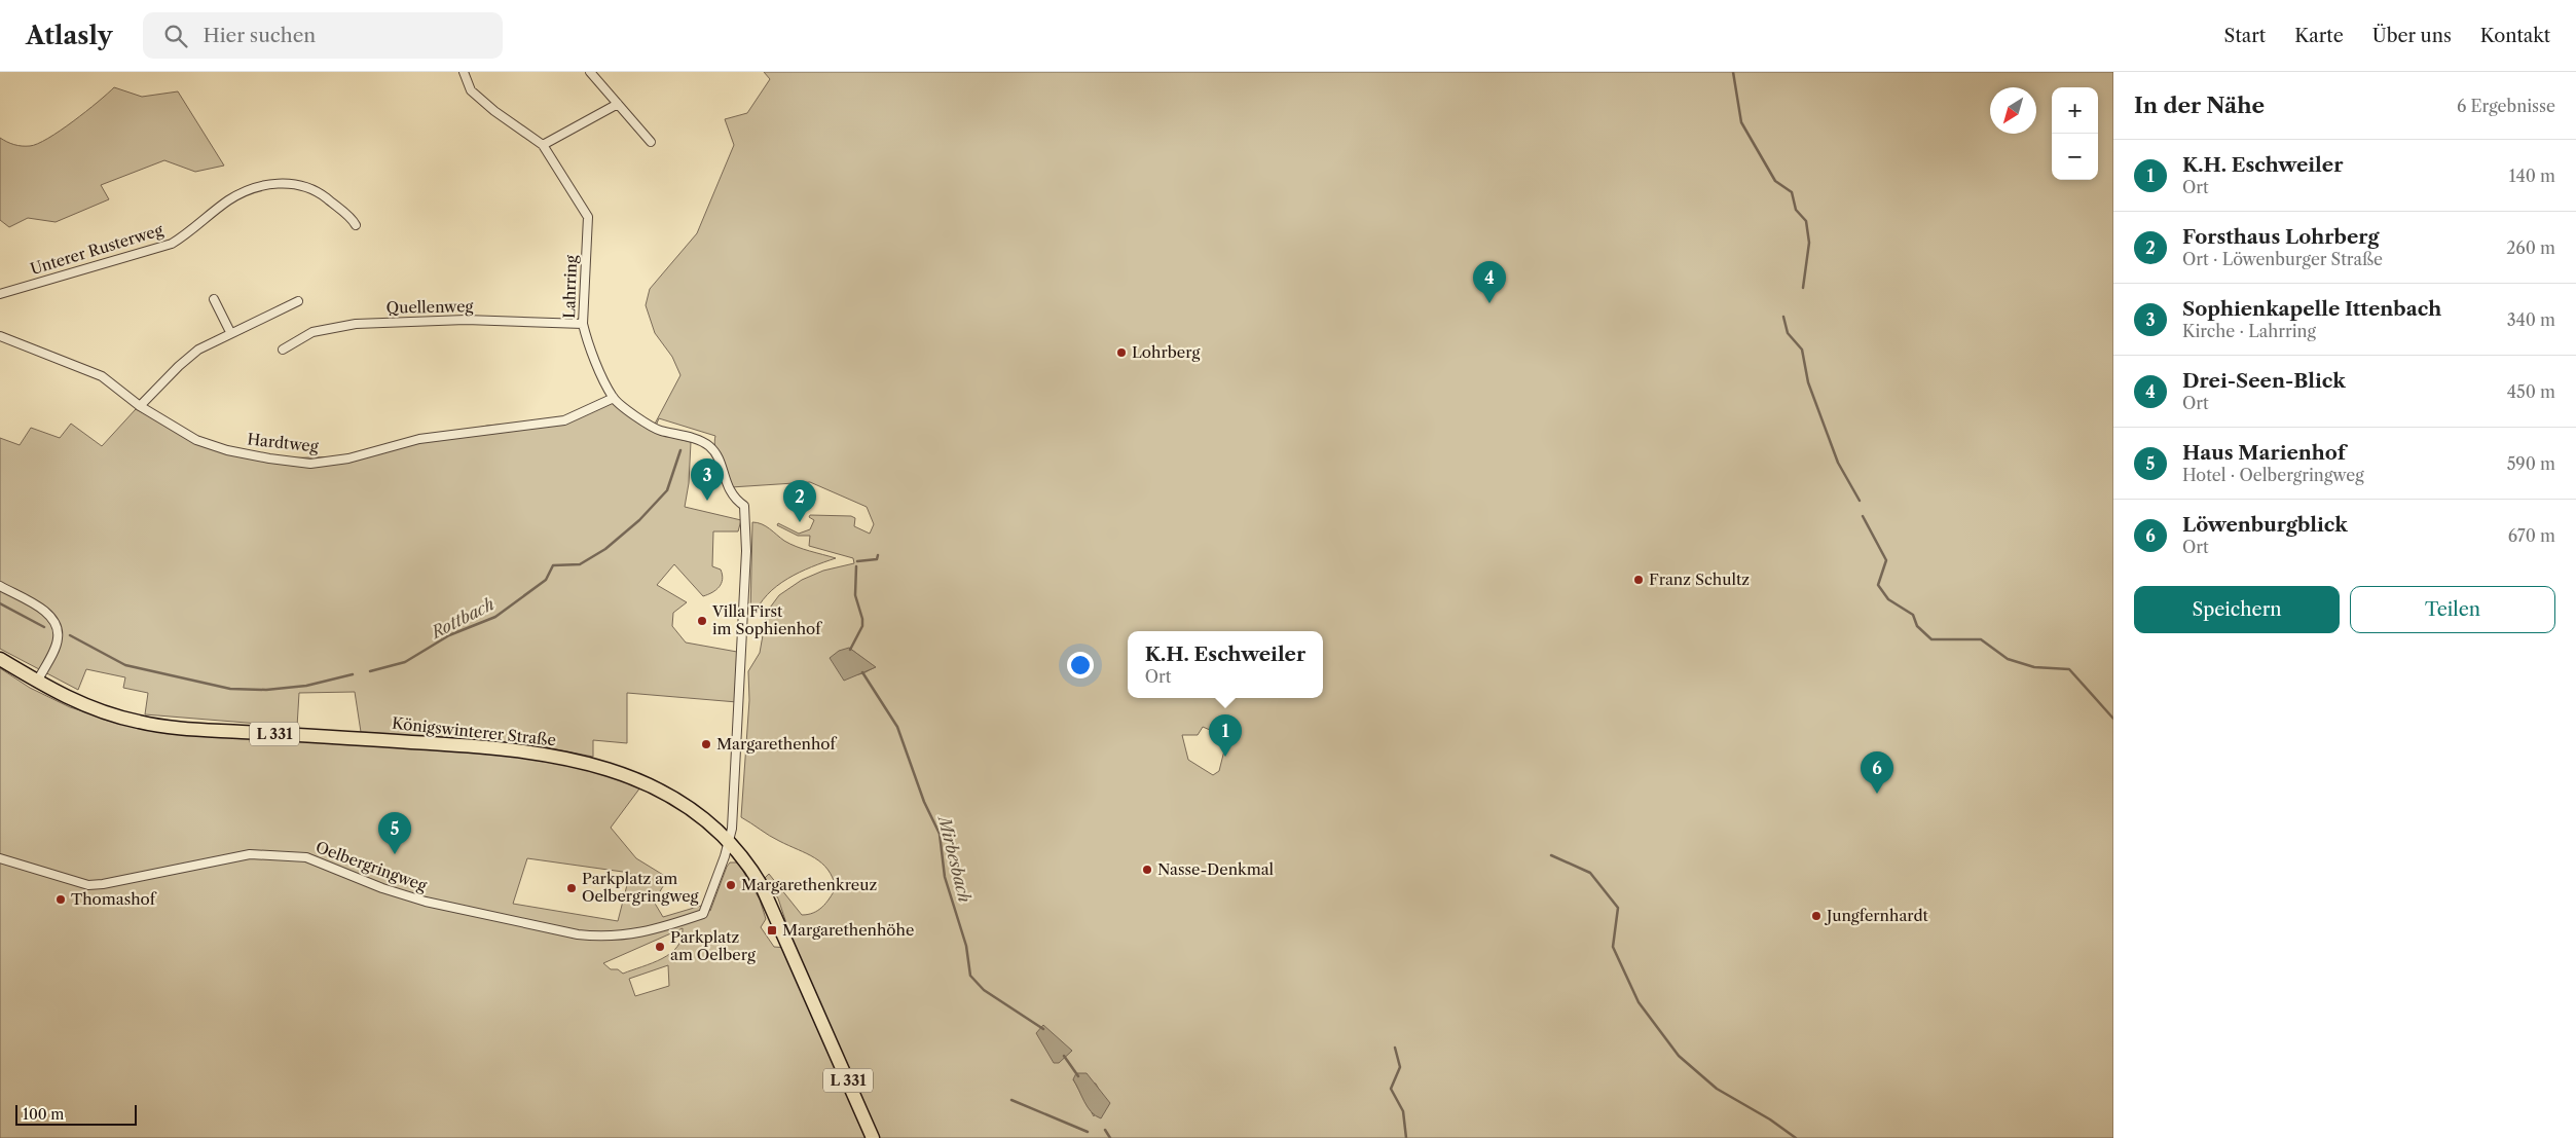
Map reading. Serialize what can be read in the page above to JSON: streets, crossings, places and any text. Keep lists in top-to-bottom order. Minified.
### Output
{"streets":{"main road":["Königswinterer Straße","L 331"],"street":["Unterer Rusterweg","Lahrring","Quellenweg","Hardtweg","Oelbergringweg"]},"crossings":[["Lahrring","Quellenweg"],["Lahrring","Hardtweg"],["Königswinterer Straße","Oelbergringweg"]],"water":["Rottbach","Mirbesbach"],"places":{"other":["Lohrberg","Franz Schultz","Villa First im Sophienhof","Margarethenhof","Nasse-Denkmal","Margarethenkreuz","Parkplatz am Oelbergringweg","Thomashof","Jungfernhardt","Parkplatz am Oelberg"],"transit":["Margarethenhöhe"]},"scale_bar":"100 m","north":"bottom left","page":{"header":"Atlasly","search":"Hier suchen","nav":["Start","Karte","Über uns","Kontakt"],"heading":["In der Nähe","6 Ergebnisse"],"map_buttons":["+","−"],"list":[{"mark":"1","name":"K.H. Eschweiler","note":"Ort","value":"140 m"},{"mark":"2","name":"Forsthaus Lohrberg","note":"Ort · Löwenburger Straße","value":"260 m"},{"mark":"3","name":"Sophienkapelle Ittenbach","note":"Kirche · Lahrring","value":"340 m"},{"mark":"4","name":"Drei-Seen-Blick","note":"Ort","value":"450 m"},{"mark":"5","name":"Haus Marienhof","note":"Hotel · Oelbergringweg","value":"590 m"},{"mark":"6","name":"Löwenburgblick","note":"Ort","value":"670 m"}],"pins":["4","3","2","1","6","5"],"buttons":["Speichern","Teilen"],"popup":["K.H. Eschweiler","Ort"],"scale":"100 m"}}
